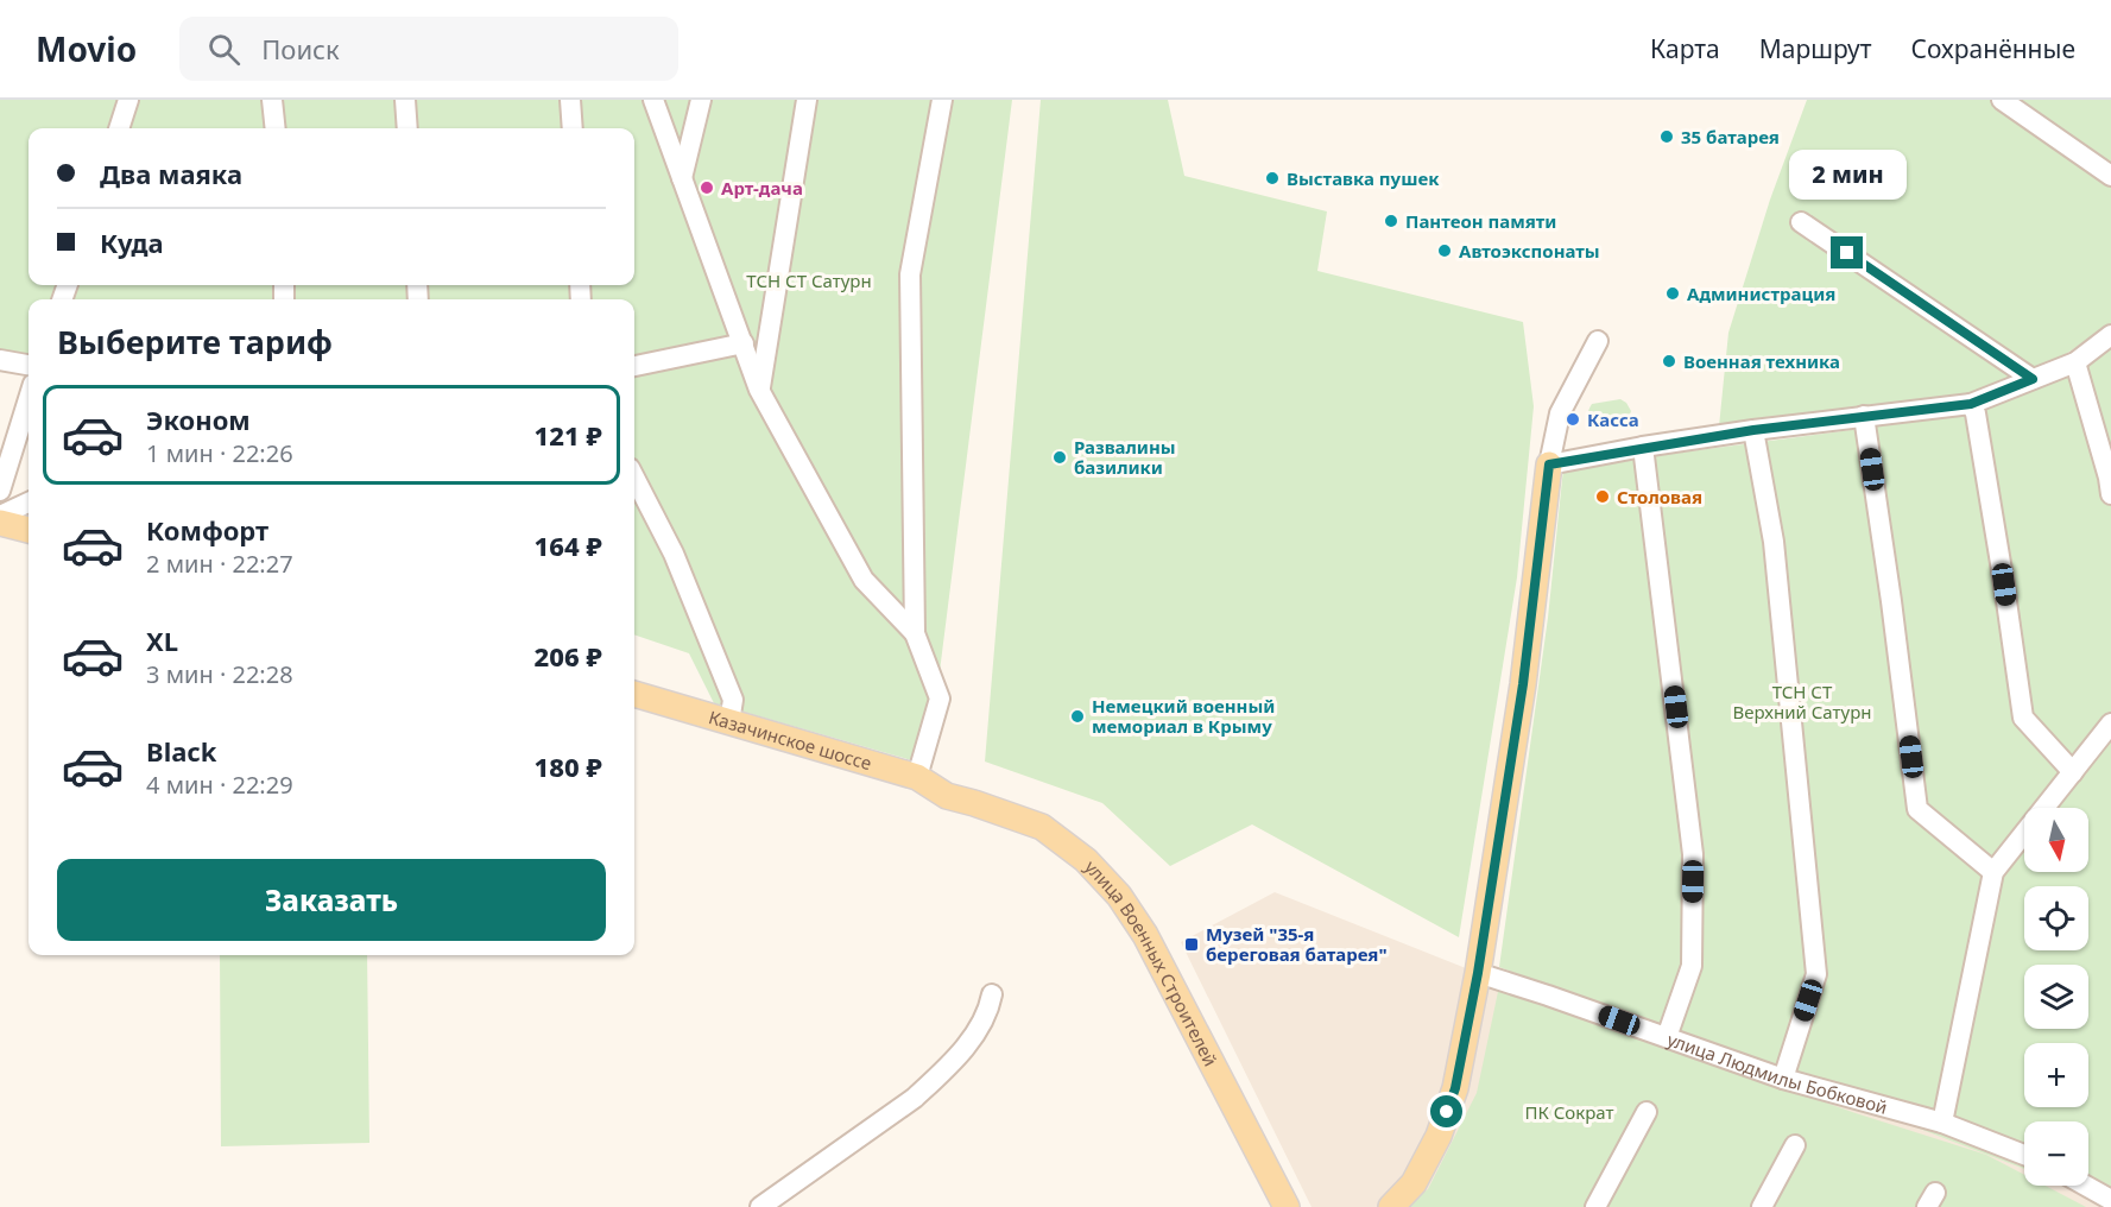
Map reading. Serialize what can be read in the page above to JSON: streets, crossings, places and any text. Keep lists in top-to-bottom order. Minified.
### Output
{"streets":{"main road":["Казачинское шоссе","улица Военных Строителей"],"street":["улица Людмилы Бобковой"]},"crossings":[["Казачинское шоссе","улица Военных Строителей"]],"parks":["ТСН СТ Сатурн","ТСН СТ Верхний Сатурн","ПК Сократ"],"places":{"other":["35 батарея","Выставка пушек","Арт-дача","Пантеон памяти","Автоэкспонаты","Администрация","Военная техника","Касса","Развалины базилики","Столовая","Немецкий военный мемориал в Крыму"],"transit":["Музей \"35-я береговая батарея\""]},"north":"bottom","page":{"header":"Movio","search":"Поиск","nav":["Карта","Маршрут","Сохранённые"],"banner":["Два маяка","Куда"],"bubble":"2 мин","heading":"Выберите тариф","list":[{"name":"Эконом","note":"1 мин · 22:26","value":"121 ₽"},{"name":"Комфорт","note":"2 мин · 22:27","value":"164 ₽"},{"name":"XL","note":"3 мин · 22:28","value":"206 ₽"},{"name":"Black","note":"4 мин · 22:29","value":"180 ₽"}],"map_buttons":["+","−"],"buttons":"Заказать"}}
